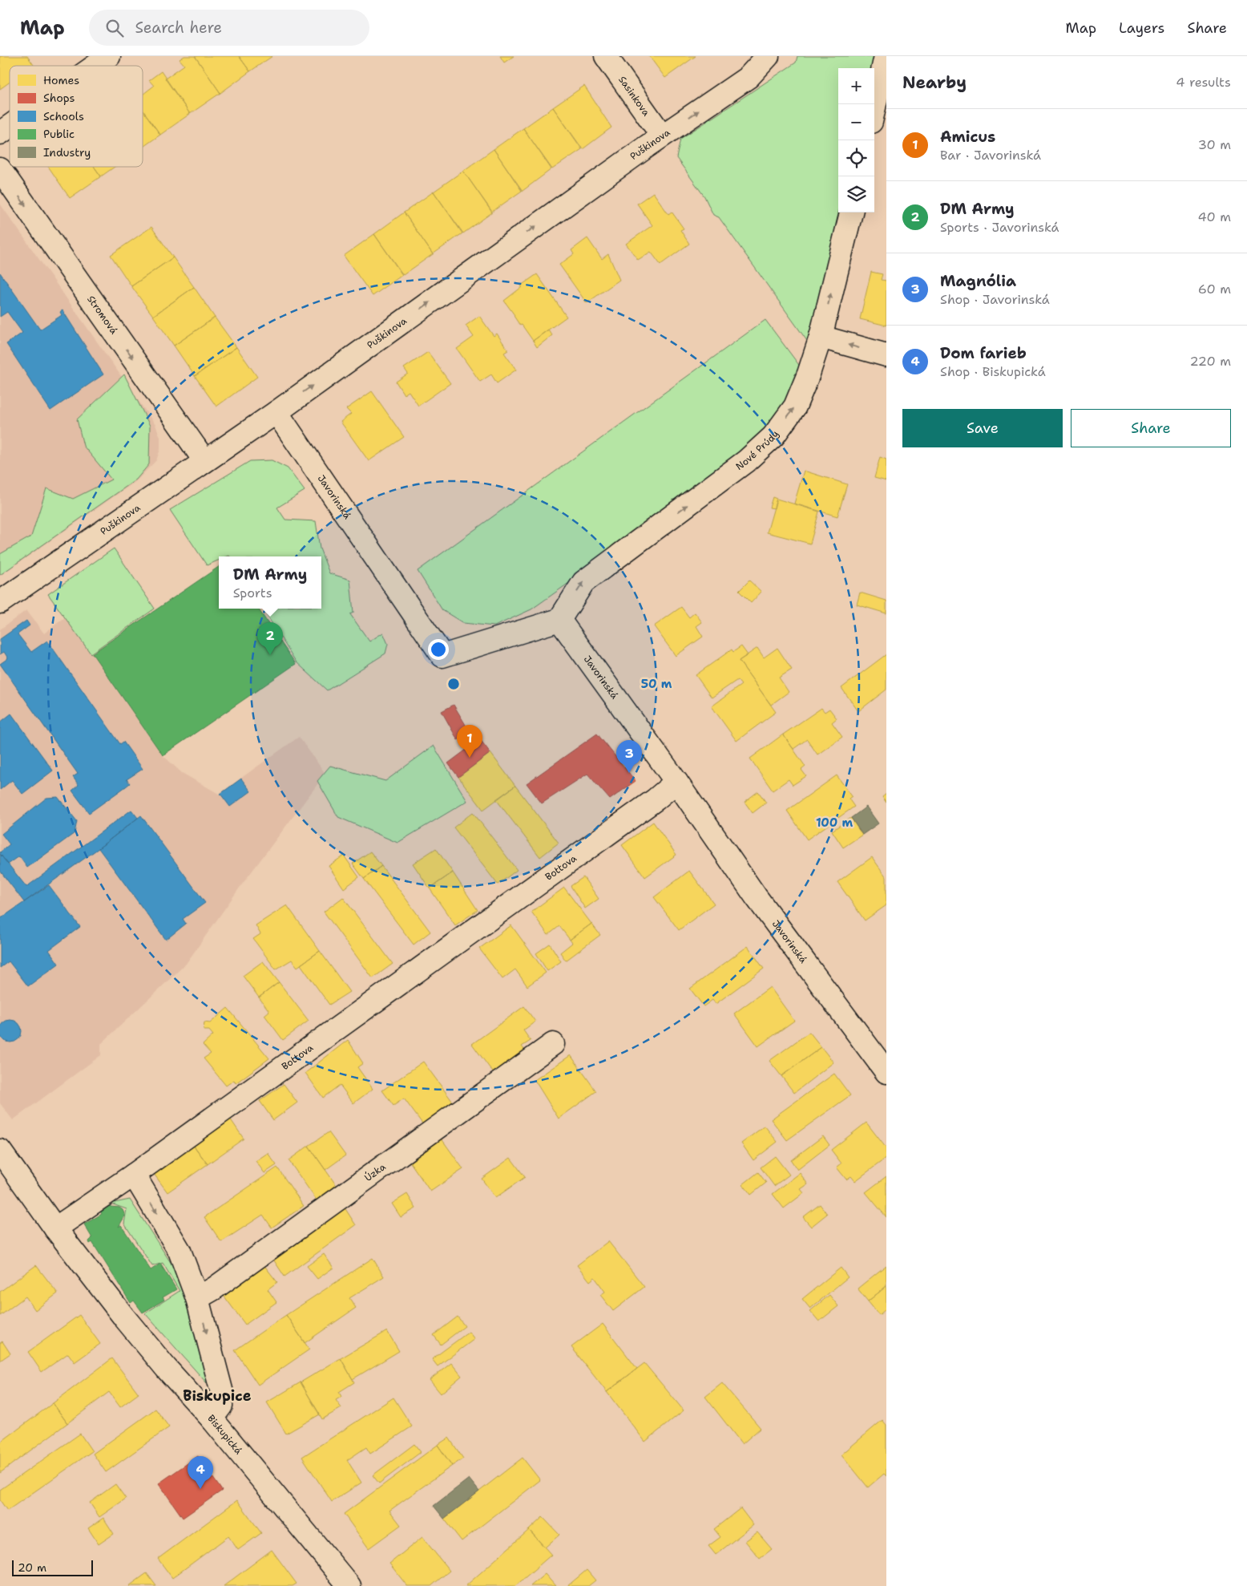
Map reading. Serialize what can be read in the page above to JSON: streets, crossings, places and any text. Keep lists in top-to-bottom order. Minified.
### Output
{"streets":{"street":["Sasinkova","Puškinova","Stromová","Nové Prúdy","Javorinská","Bottova","Úzka","Biskupická"]},"crossings":[["Sasinkova","Puškinova"],["Puškinova","Stromová"],["Puškinova","Javorinská"],["Nové Prúdy","Javorinská"],["Javorinská","Bottova"]],"one_way":["Puškinova","Stromová","Nové Prúdy"],"districts":["Biskupice"],"legend":["Homes","Shops","Schools","Public","Industry"],"scale_bar":"20 m","page":{"header":"Map","search":"Search here","nav":["Map","Layers","Share"],"heading":["Nearby","4 results"],"map_buttons":["+","−"],"list":[{"mark":"1","name":"Amicus","note":"Bar · Javorinská","value":"30 m"},{"mark":"2","name":"DM Army","note":"Sports · Javorinská","value":"40 m"},{"mark":"3","name":"Magnólia","note":"Shop · Javorinská","value":"60 m"},{"mark":"4","name":"Dom farieb","note":"Shop · Biskupická","value":"220 m"}],"buttons":["Save","Share"],"popup":["DM Army","Sports"],"pins":["2","1","3","4"],"scale":"20 m"},"rings":["50 m","100 m"]}
